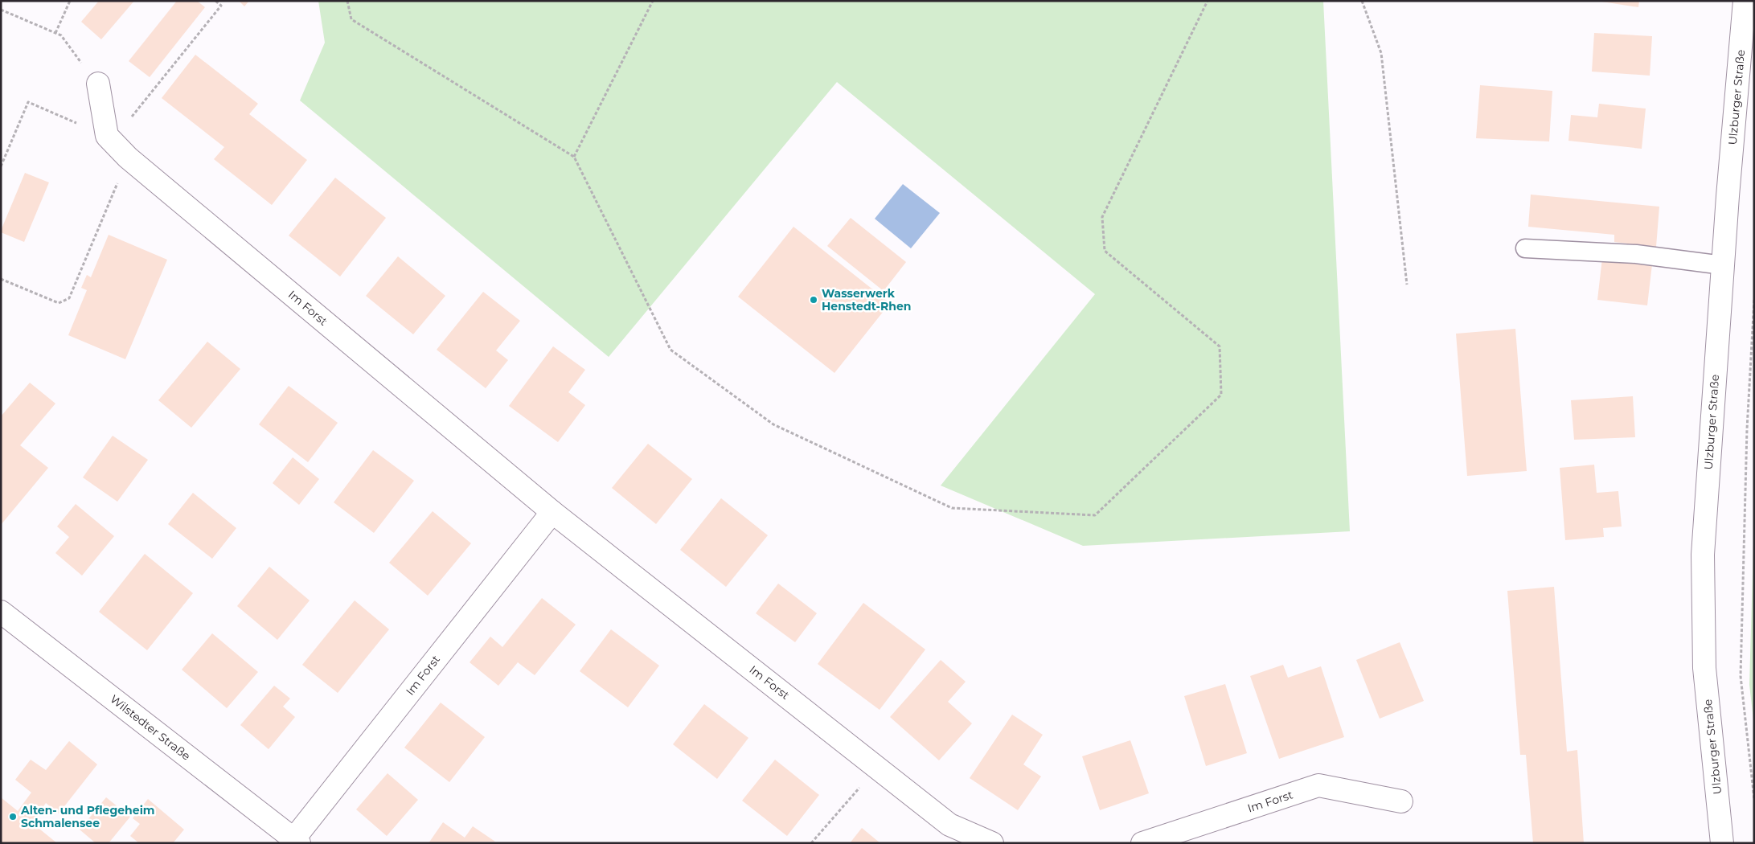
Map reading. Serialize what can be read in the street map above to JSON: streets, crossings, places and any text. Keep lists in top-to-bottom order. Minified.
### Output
{"streets":{"street":["Ulzburger Straße","Im Forst","Wilstedter Straße"]},"crossings":[["Im Forst","Wilstedter Straße"]],"places":["Wasserwerk Henstedt-Rhen","Alten- und Pflegeheim Schmalensee"]}
